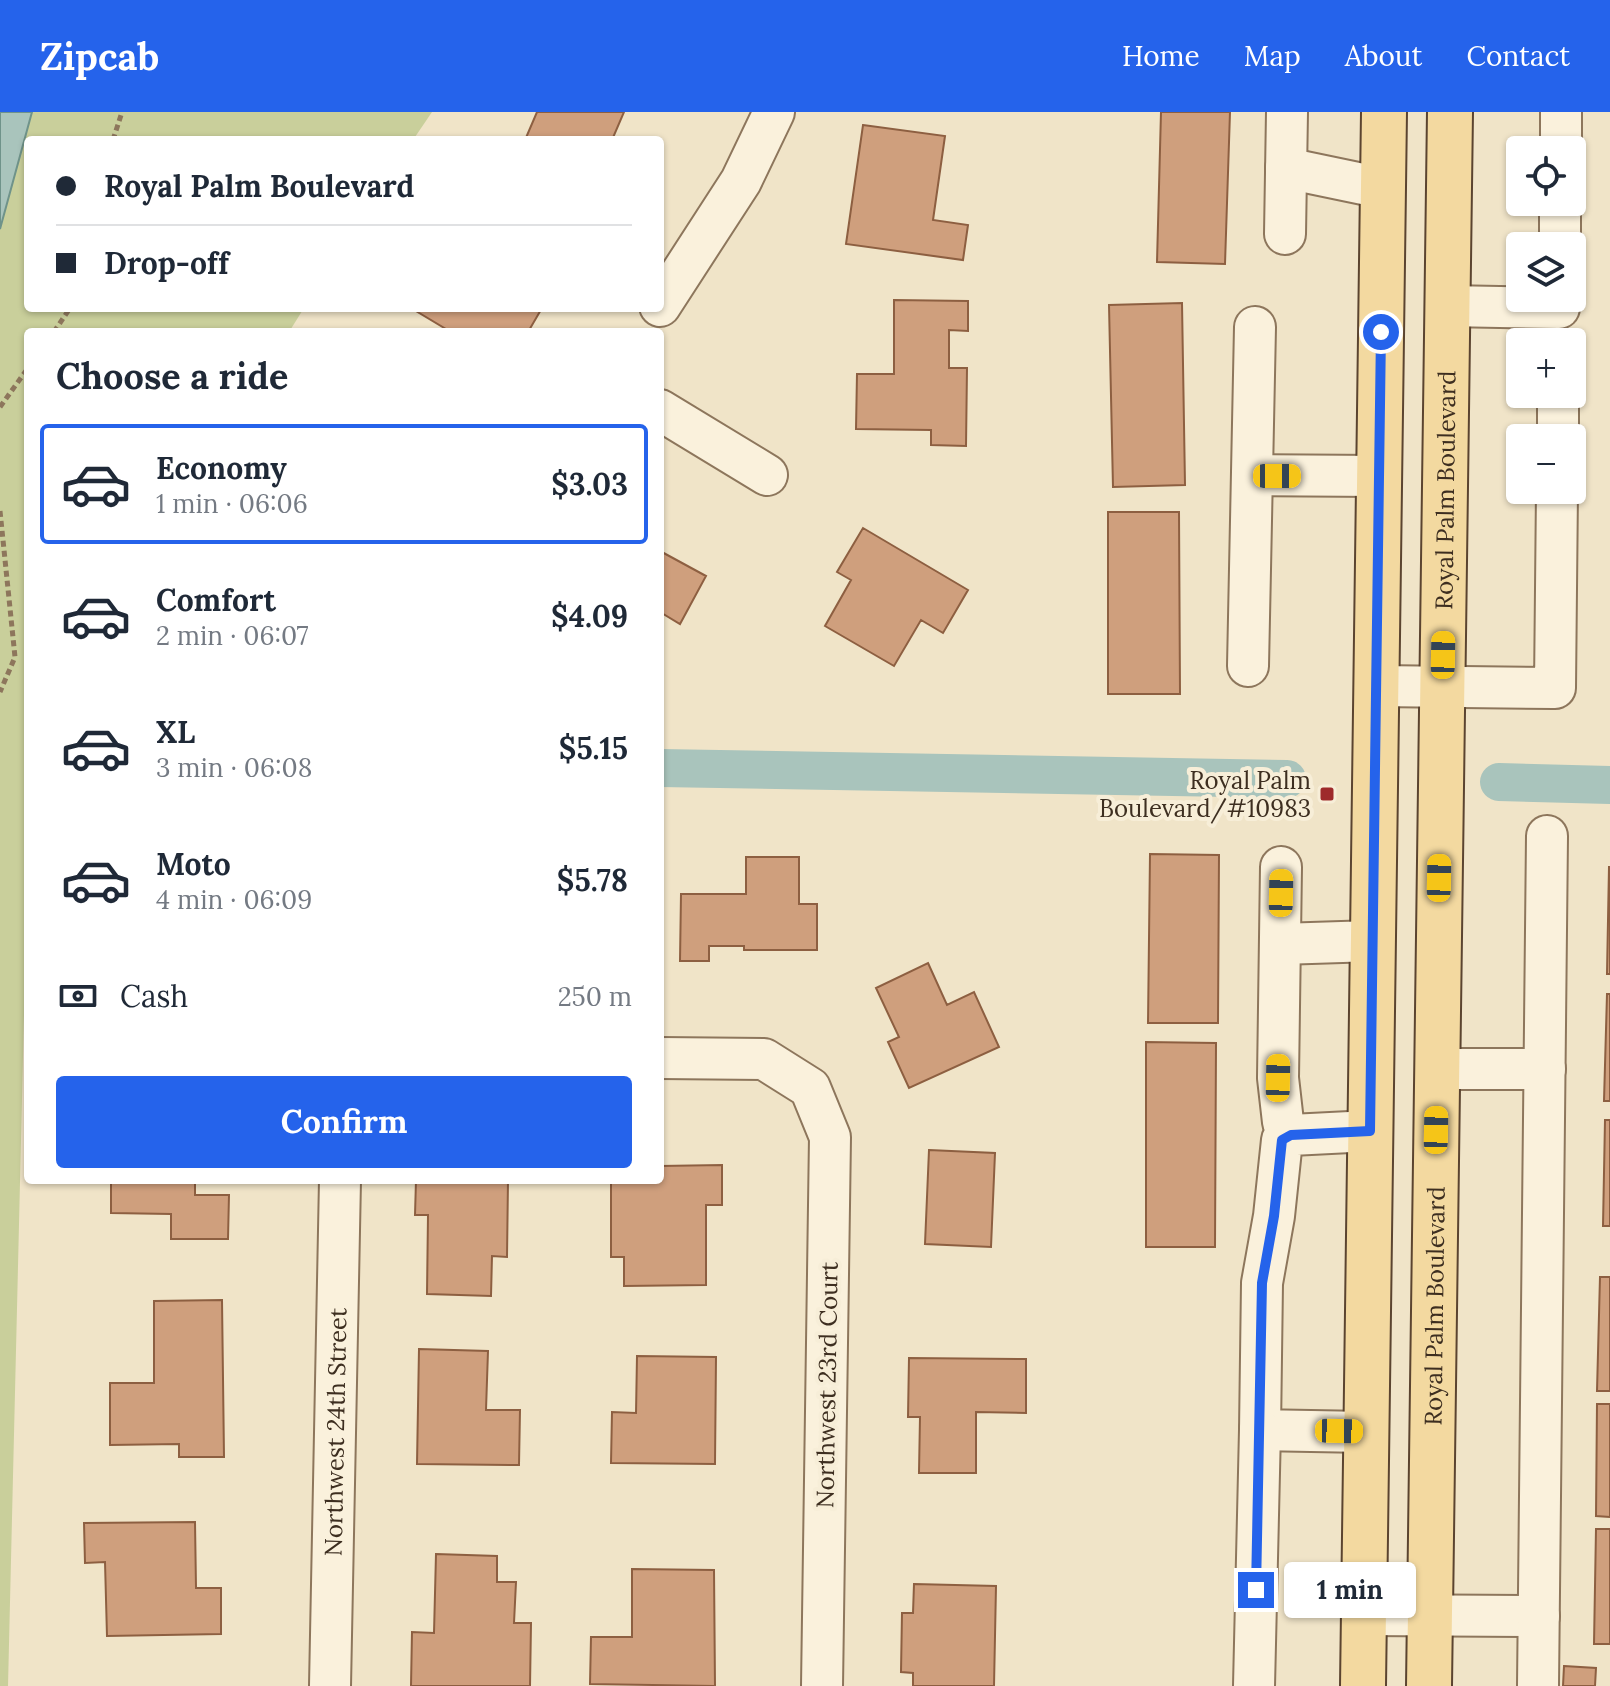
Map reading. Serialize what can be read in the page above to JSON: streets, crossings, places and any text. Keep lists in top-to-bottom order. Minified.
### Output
{"streets":{"main road":["Royal Palm Boulevard"],"street":["Northwest 23rd Court","Northwest 24th Street"]},"places":{"transit":["Royal Palm Boulevard/#10983"]},"page":{"header":"Zipcab","nav":["Home","Map","About","Contact"],"map_buttons":["+","−"],"banner":["Royal Palm Boulevard","Drop-off"],"heading":"Choose a ride","list":[{"name":"Economy","note":"1 min · 06:06","value":"$3.03"},{"name":"Comfort","note":"2 min · 06:07","value":"$4.09"},{"name":"XL","note":"3 min · 06:08","value":"$5.15"},{"name":"Moto","note":"4 min · 06:09","value":"$5.78"}],"pay":["Cash","250 m"],"buttons":"Confirm","bubble":"1 min"}}
